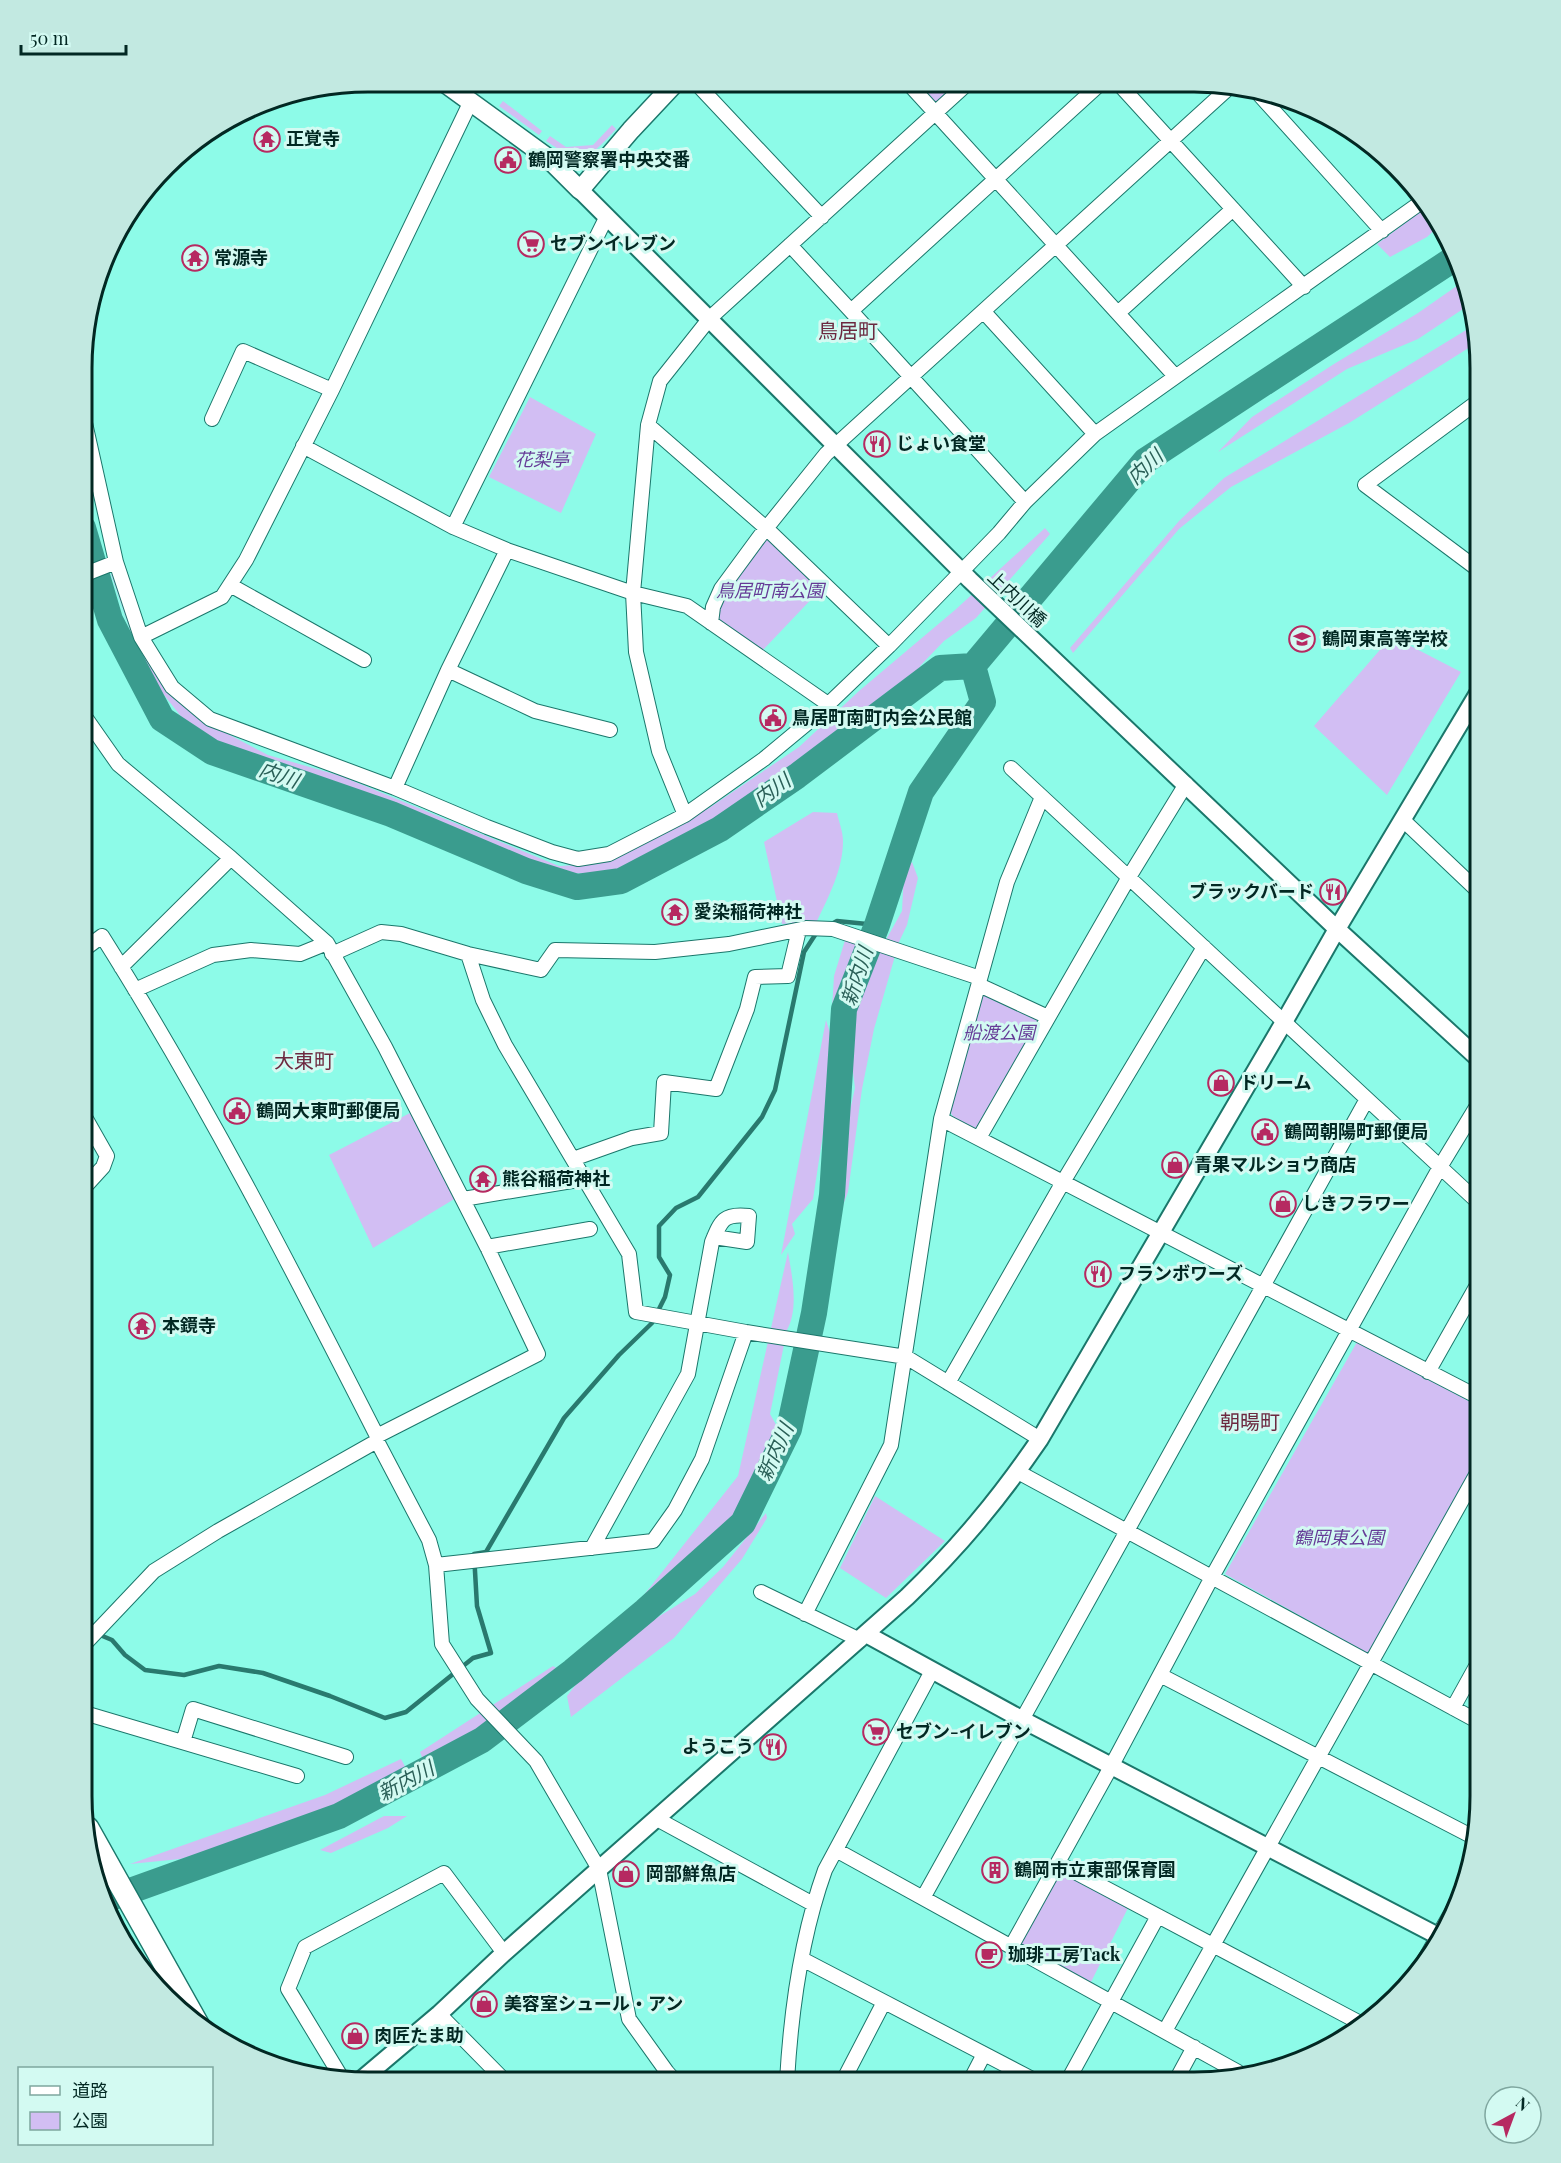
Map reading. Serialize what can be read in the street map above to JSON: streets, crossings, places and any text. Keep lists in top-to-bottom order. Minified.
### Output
{"streets":{"street":["上内川橋"]},"districts":["鳥居町","大東町","朝暘町"],"water":["内川","新内川"],"parks":["花梨亭","鳥居町南公園","船渡公園","鶴岡東公園"],"places":{"temple":["正覚寺","常源寺","愛染稲荷神社","熊谷稲荷神社","本鏡寺"],"public building":["鶴岡警察署中央交番","鳥居町南町内会公民館","鶴岡大東町郵便局","鶴岡朝陽町郵便局"],"supermarket":["セブンイレブン","セブン-イレブン"],"restaurant":["じょい食堂","ブラックバード","フランボワーズ","ようこう"],"school or university":["鶴岡東高等学校"],"shop":["ドリーム","青果マルショウ商店","しきフラワー","岡部鮮魚店","美容室シュール・アン","肉匠たま助"],"building":["鶴岡市立東部保育園"],"cafe":["珈琲工房Tack"]},"legend":["道路","公園"],"scale_bar":"50 m","north":"top right"}
